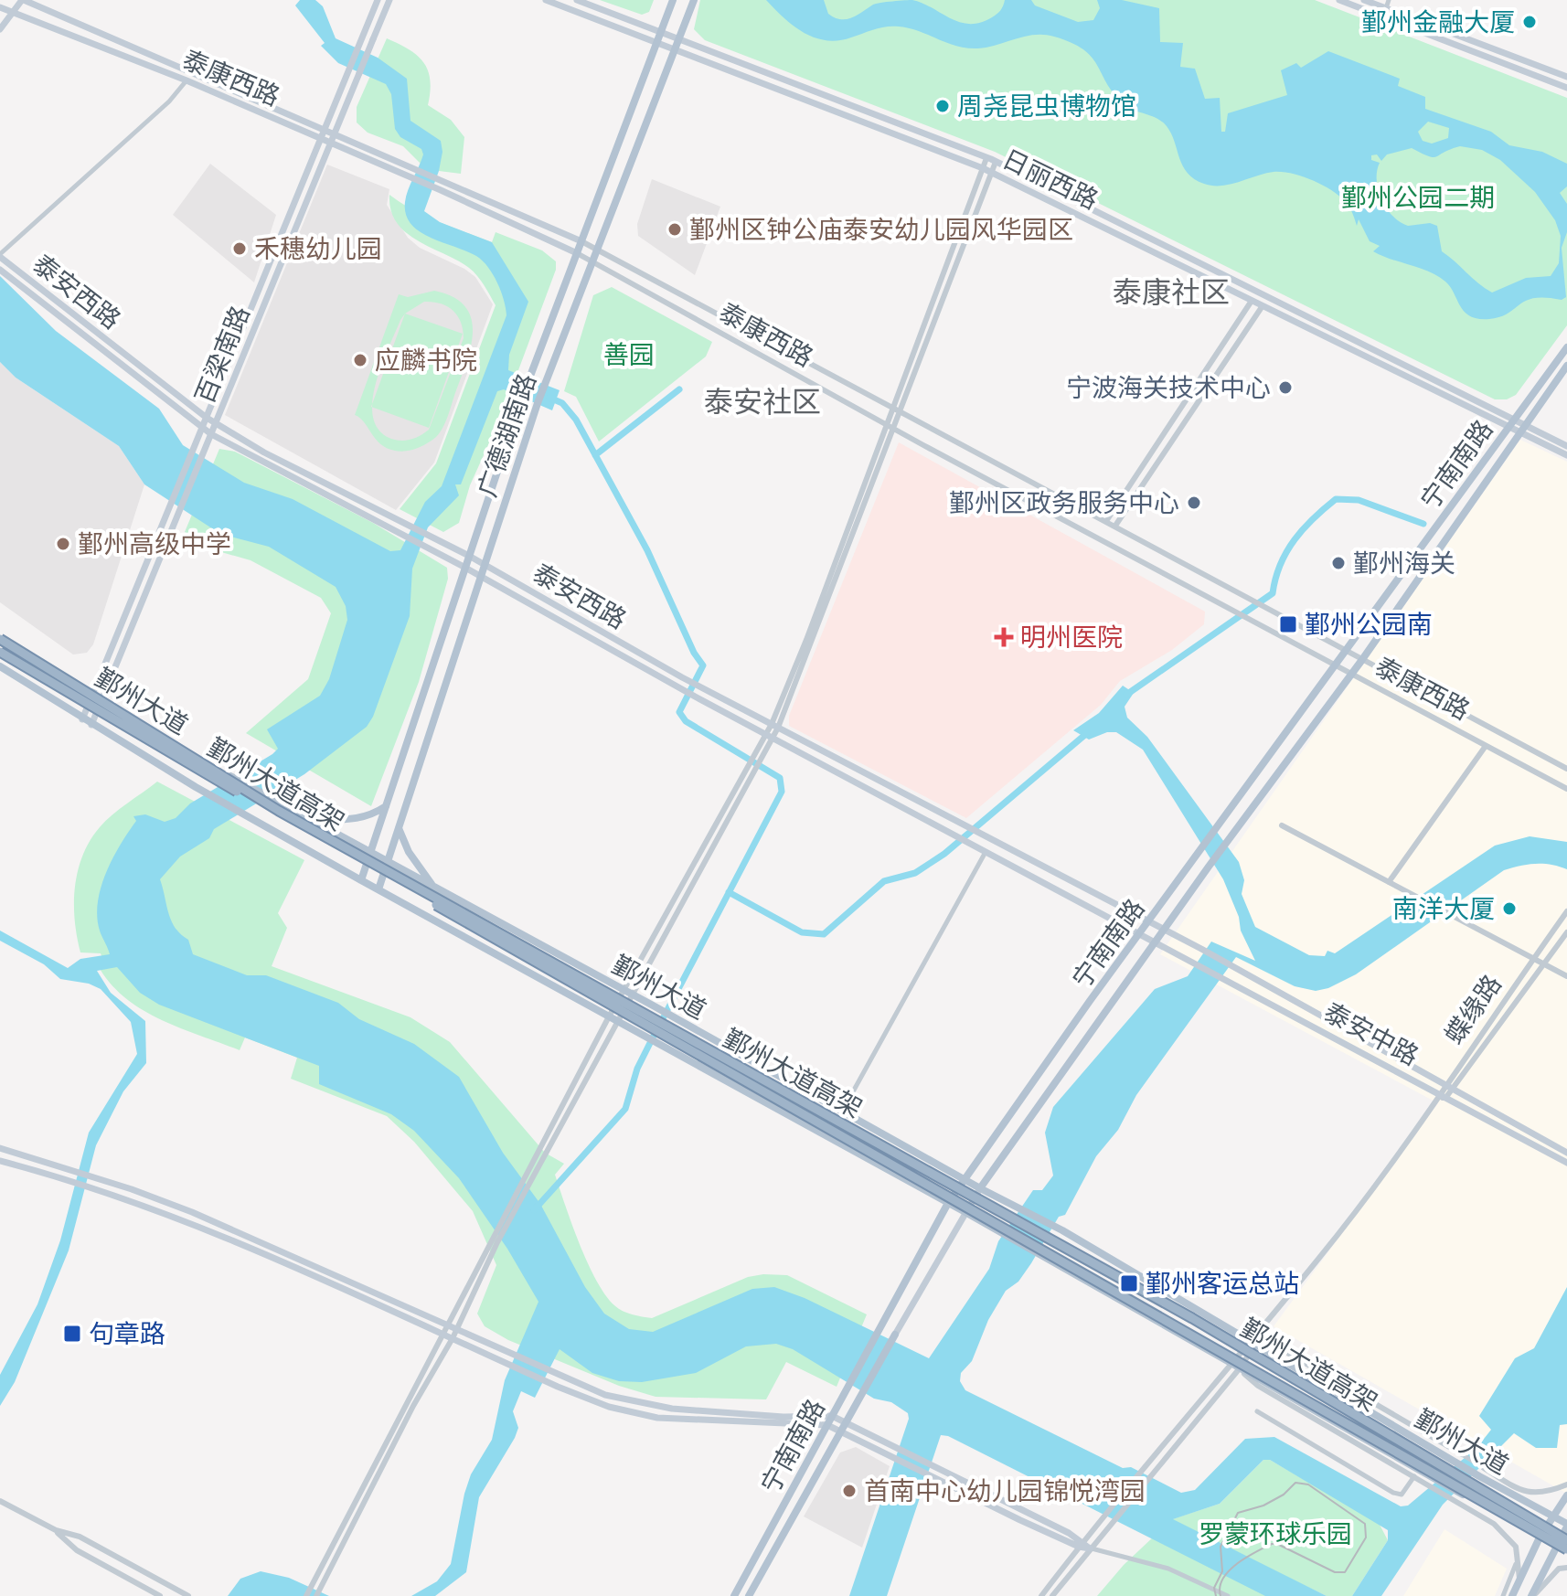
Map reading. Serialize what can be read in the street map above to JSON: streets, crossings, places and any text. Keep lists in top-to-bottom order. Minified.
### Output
{"streets":{"highway":["鄞州大道高架"],"main road":["泰康西路","日丽西路","泰安西路","百梁南路","广德湖南路","宁南南路","鄞州大道","泰安中路"],"street":["蝶缘路"]},"crossings":[["泰康西路","百梁南路"],["泰康西路","广德湖南路"],["泰康西路","宁南南路"],["日丽西路","广德湖南路"],["日丽西路","宁南南路"],["泰安西路","百梁南路"],["泰安西路","广德湖南路"],["泰安西路","宁南南路"],["泰安西路","泰安中路"],["百梁南路","鄞州大道"],["广德湖南路","鄞州大道"],["宁南南路","鄞州大道"],["宁南南路","泰安中路"],["鄞州大道","鄞州大道高架"],["鄞州大道","蝶缘路"],["蝶缘路","泰安中路"]],"districts":["泰康社区","泰安社区"],"parks":["鄞州公园二期","善园","罗蒙环球乐园"],"places":{"other":["鄞州金融大厦","周尧昆虫博物馆","鄞州区钟公庙泰安幼儿园风华园区","禾穗幼儿园","应麟书院","宁波海关技术中心","鄞州区政务服务中心","鄞州高级中学","鄞州海关","南洋大厦","首南中心幼儿园锦悦湾园"],"transit":["鄞州公园南","鄞州客运总站","句章路"],"health":["明州医院"]}}
